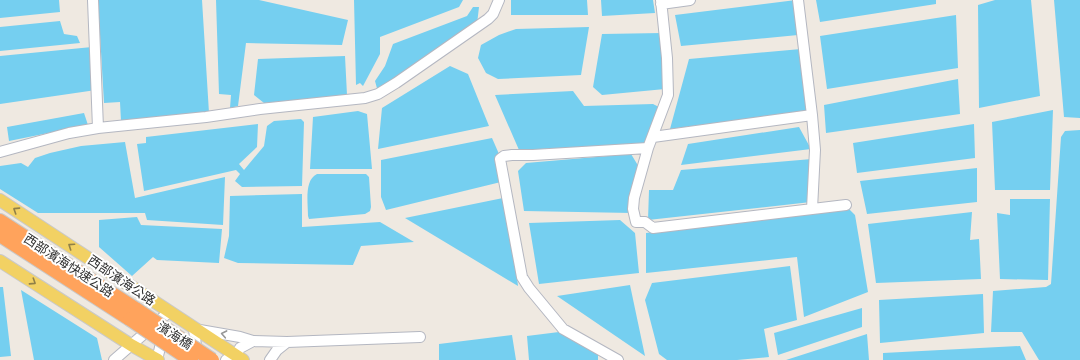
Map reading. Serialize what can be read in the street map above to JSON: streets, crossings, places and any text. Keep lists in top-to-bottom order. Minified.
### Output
{"streets":{"highway":["西部濱海快速公路","濱海橋"],"main road":["西部濱海公路"]},"crossings":[["西部濱海快速公路","濱海橋"]]}
